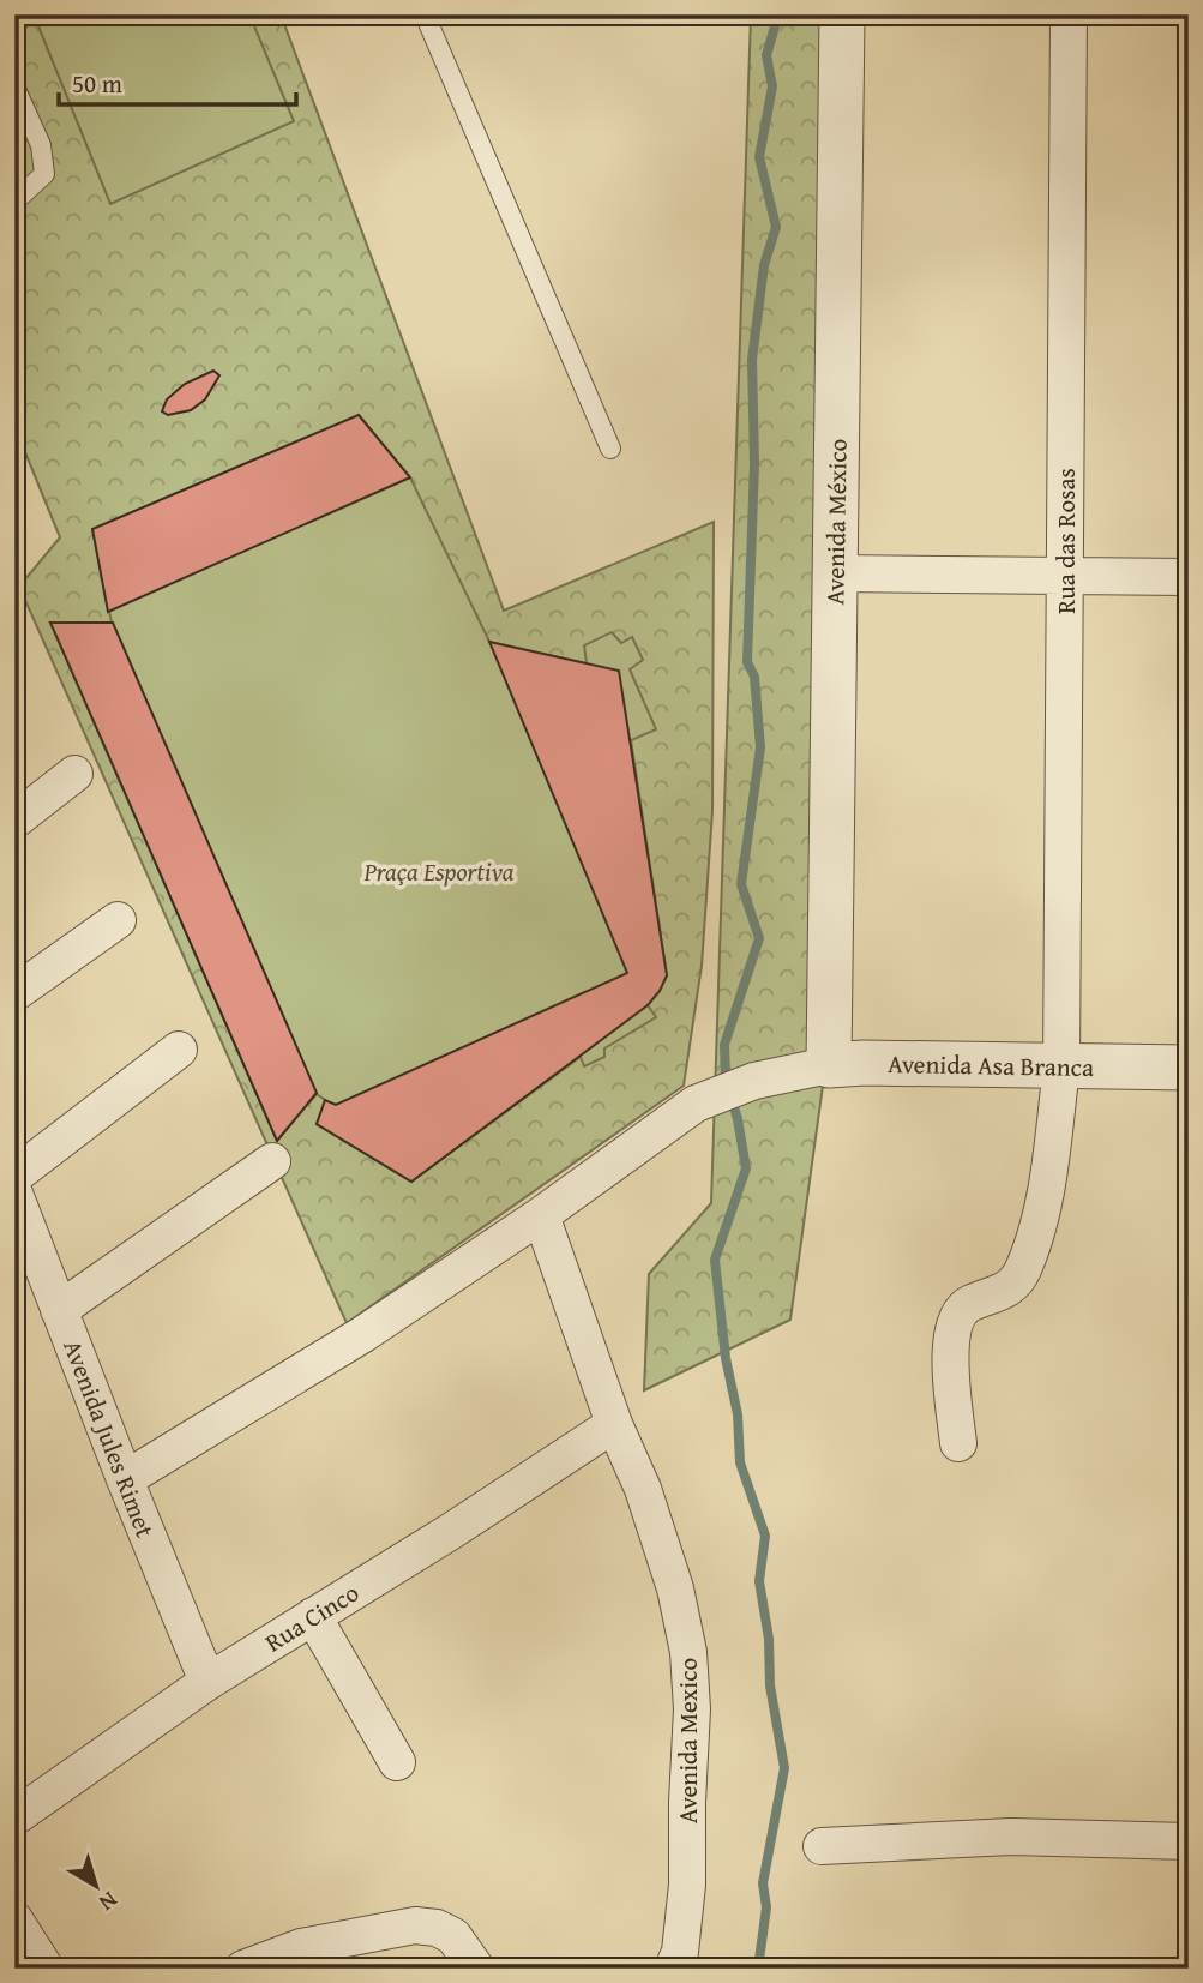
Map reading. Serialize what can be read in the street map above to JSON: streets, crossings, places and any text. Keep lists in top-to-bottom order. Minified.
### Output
{"streets":{"street":["Avenida México","Rua das Rosas","Avenida Asa Branca","Avenida Jules Rimet","Rua Cinco","Avenida Mexico"]},"crossings":[["Avenida México","Avenida Asa Branca"],["Rua das Rosas","Avenida Asa Branca"],["Avenida Jules Rimet","Rua Cinco"],["Rua Cinco","Avenida Mexico"]],"parks":["Praça Esportiva"],"scale_bar":"50 m","north":"bottom right"}
